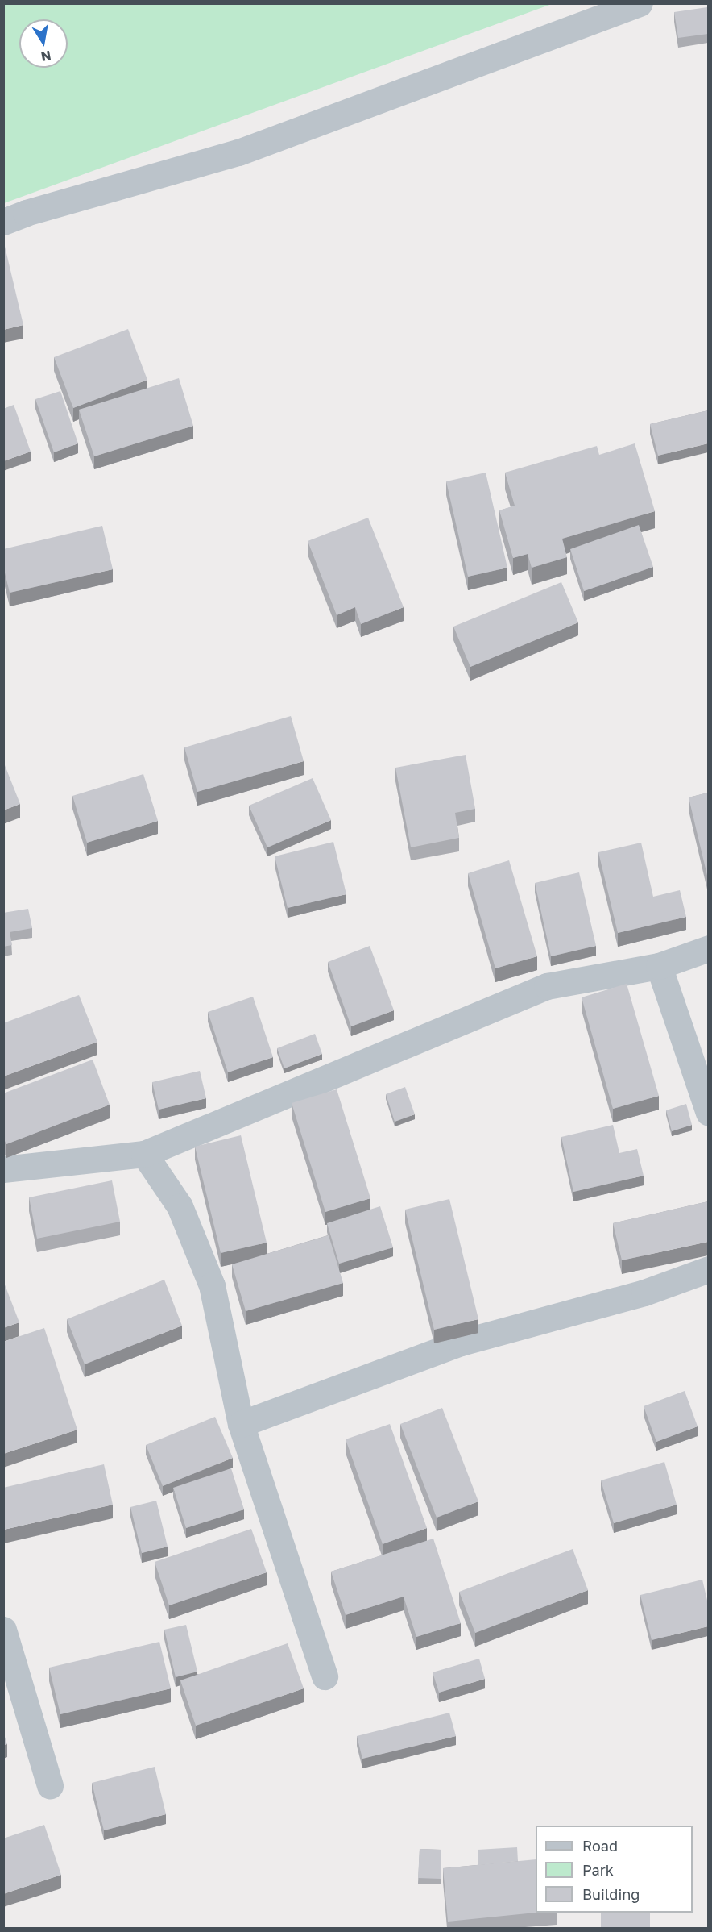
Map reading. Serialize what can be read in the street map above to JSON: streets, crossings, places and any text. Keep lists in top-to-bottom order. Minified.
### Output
{"legend":["Road","Park","Building"],"north":"bottom"}
